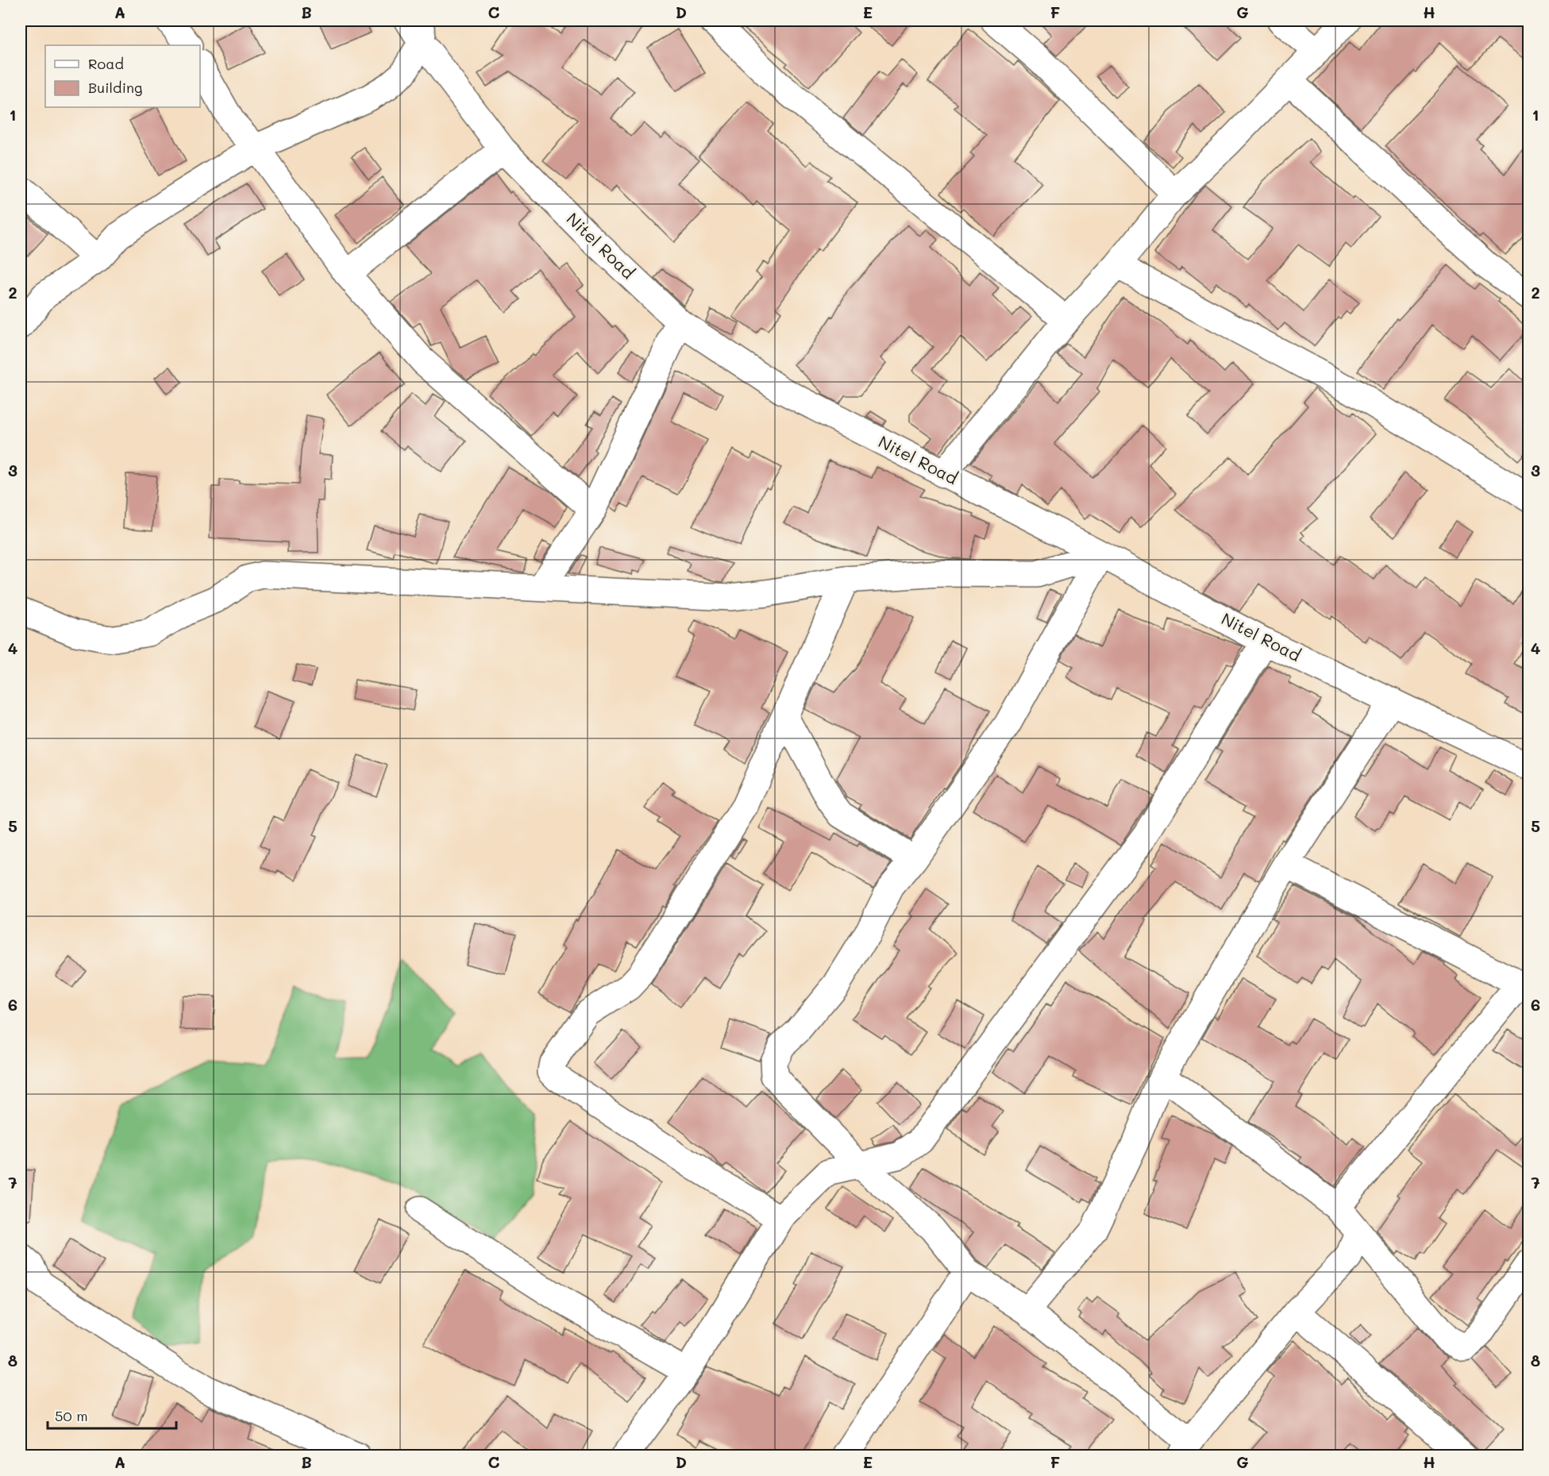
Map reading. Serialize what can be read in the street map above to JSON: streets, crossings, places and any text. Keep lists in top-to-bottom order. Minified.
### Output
{"streets":{"street":["Nitel Road"]},"legend":["Road","Building"],"scale_bar":"50 m","grid":{"columns":["A","B","C","D","E","F","G","H"],"rows":["1","2","3","4","5","6","7","8"]}}
